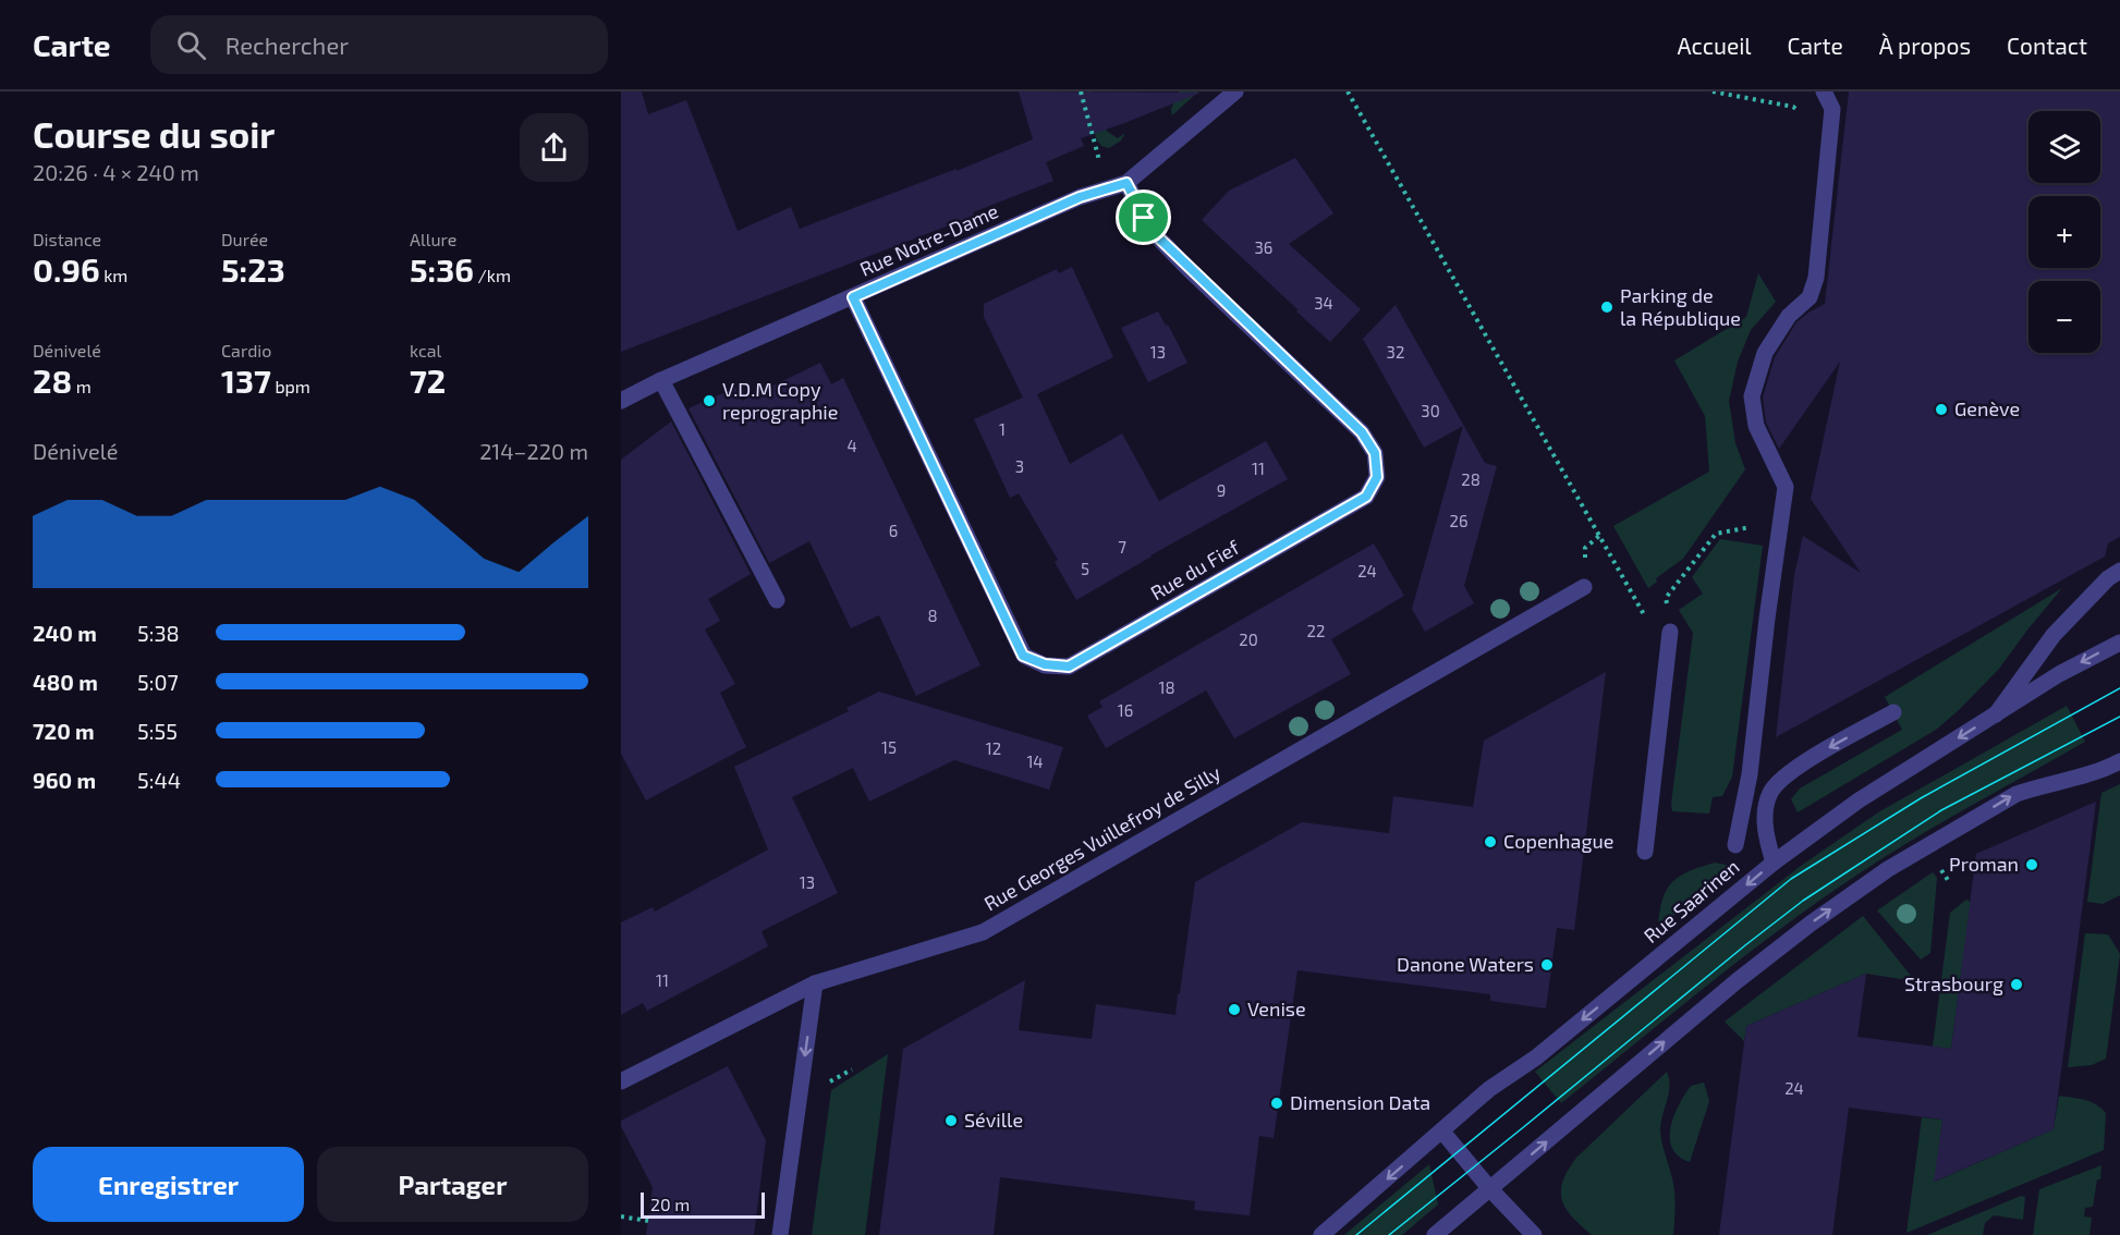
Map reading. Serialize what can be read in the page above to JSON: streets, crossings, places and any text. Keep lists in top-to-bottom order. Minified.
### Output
{"streets":{"street":["Rue Notre-Dame","Rue du Fief","Rue Georges Vuillefroy de Silly","Rue Saarinen"]},"crossings":[["Rue Notre-Dame","Rue du Fief"]],"places":["Parking de la République","V.D.M Copy reprographie","Genève","Copenhague","Proman","Danone Waters","Strasbourg","Venise","Dimension Data","Séville"],"house_numbers":["36","34","13","32","30","1","4","3","11","28","9","26","6","7","5","24","8","22","20","18","16","15","12","14","13","11","24"],"scale_bar":"20 m","page":{"header":"Carte","search":"Rechercher","nav":["Accueil","Carte","À propos","Contact"],"heading":["Course du soir","20:26 · 4 × 240 m"],"map_buttons":["+","−"],"stats":[["Distance","0.96 km"],["Durée","5:23"],["Allure","5:36 /km"],["Dénivelé","28 m"],["Cardio","137 bpm"],["kcal","72"]],"chart":["Dénivelé","214–220 m"],"list":[{"name":"240 m","note":"5:38"},{"name":"480 m","note":"5:07"},{"name":"720 m","note":"5:55"},{"name":"960 m","note":"5:44"}],"buttons":["Enregistrer","Partager"],"scale":"20 m"}}
